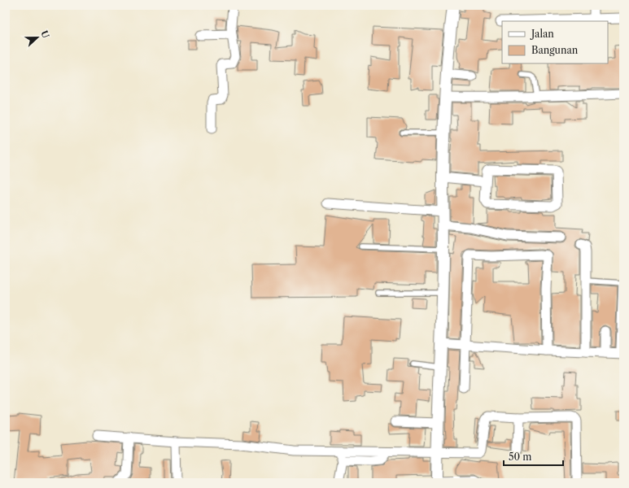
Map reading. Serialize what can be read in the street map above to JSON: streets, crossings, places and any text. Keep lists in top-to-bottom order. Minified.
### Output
{"legend":["Jalan","Bangunan"],"scale_bar":"50 m","north":"right"}
